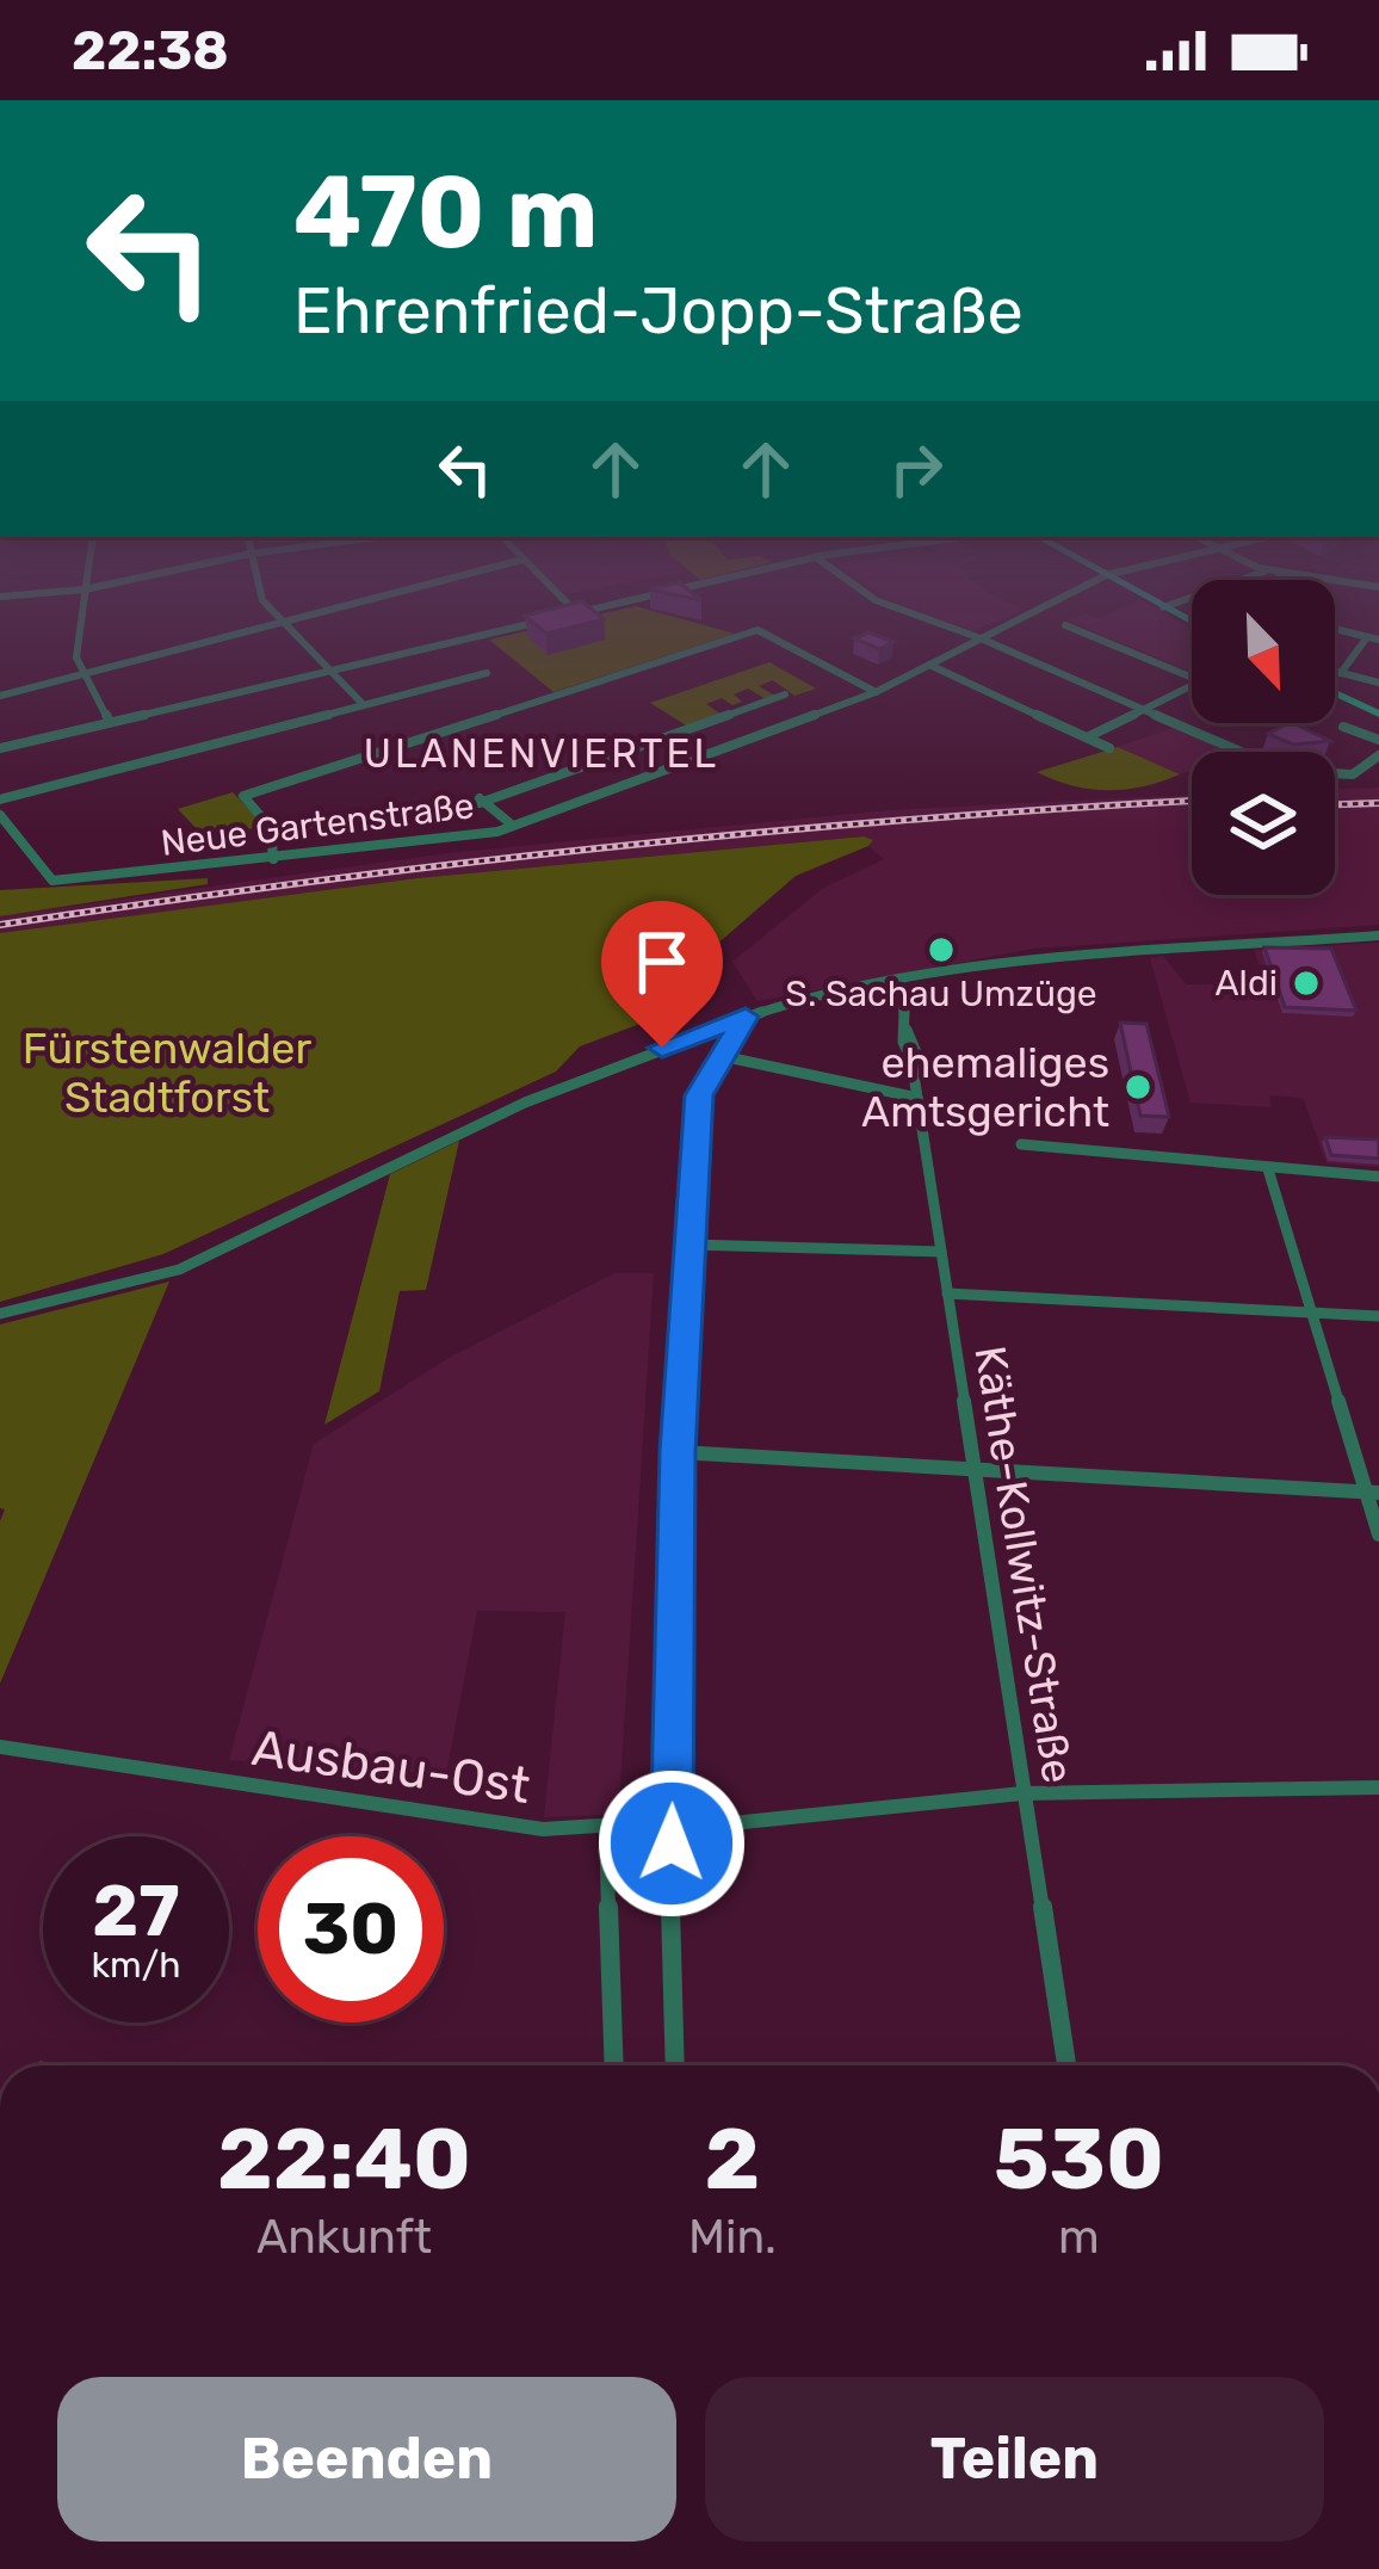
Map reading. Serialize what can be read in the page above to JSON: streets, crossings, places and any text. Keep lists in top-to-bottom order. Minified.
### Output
{"streets":{"street":["Neue Gartenstraße","Käthe-Kollwitz-Straße","Ausbau-Ost"]},"crossings":[["Käthe-Kollwitz-Straße","Ausbau-Ost"]],"districts":["ULANENVIERTEL"],"parks":["Fürstenwalder Stadtforst"],"places":["S. Sachau Umzüge","Aldi","ehemaliges Amtsgericht"],"north":"bottom right","page":{"status":"22:38","turn":["470 m","Ehrenfried-Jopp-Straße"],"speed":"27 km/h","limit":"30","eta":["22:40","Ankunft","2","Min.","530","m"],"buttons":["Beenden","Teilen"]}}
